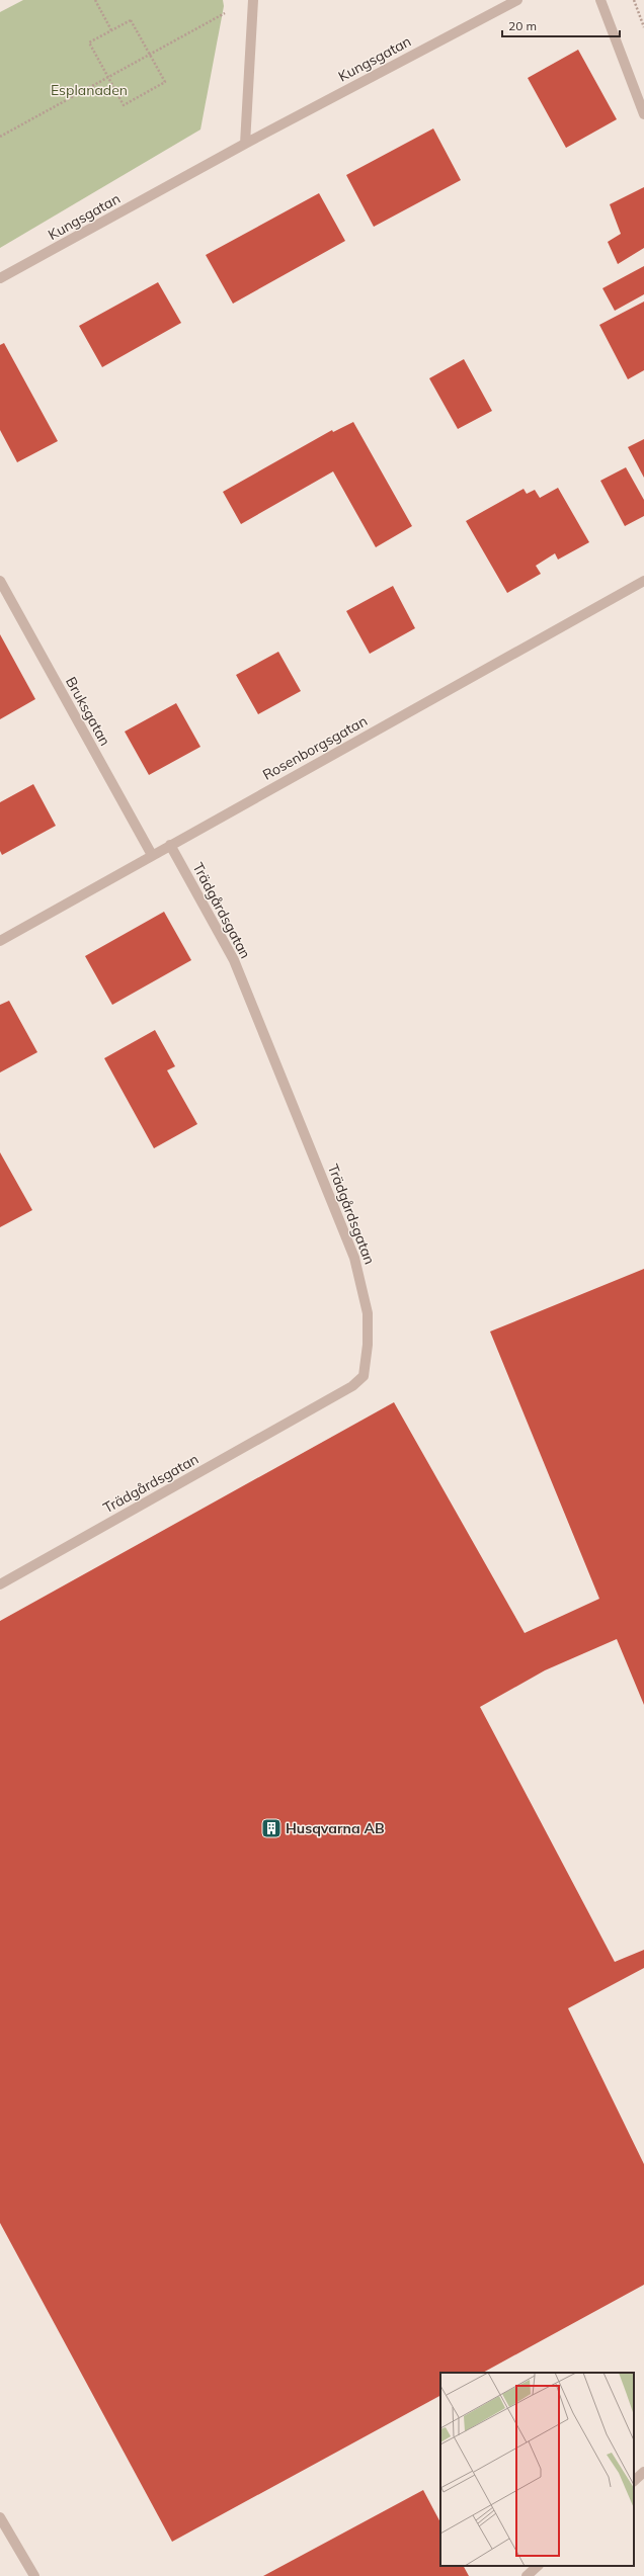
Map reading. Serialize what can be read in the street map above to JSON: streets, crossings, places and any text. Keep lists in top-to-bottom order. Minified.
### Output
{"streets":{"street":["Kungsgatan","Bruksgatan","Rosenborgsgatan","Trädgårdsgatan"]},"crossings":[["Bruksgatan","Rosenborgsgatan"],["Rosenborgsgatan","Trädgårdsgatan"]],"parks":["Esplanaden"],"places":{"building":["Husqvarna AB"]},"scale_bar":"20 m"}
